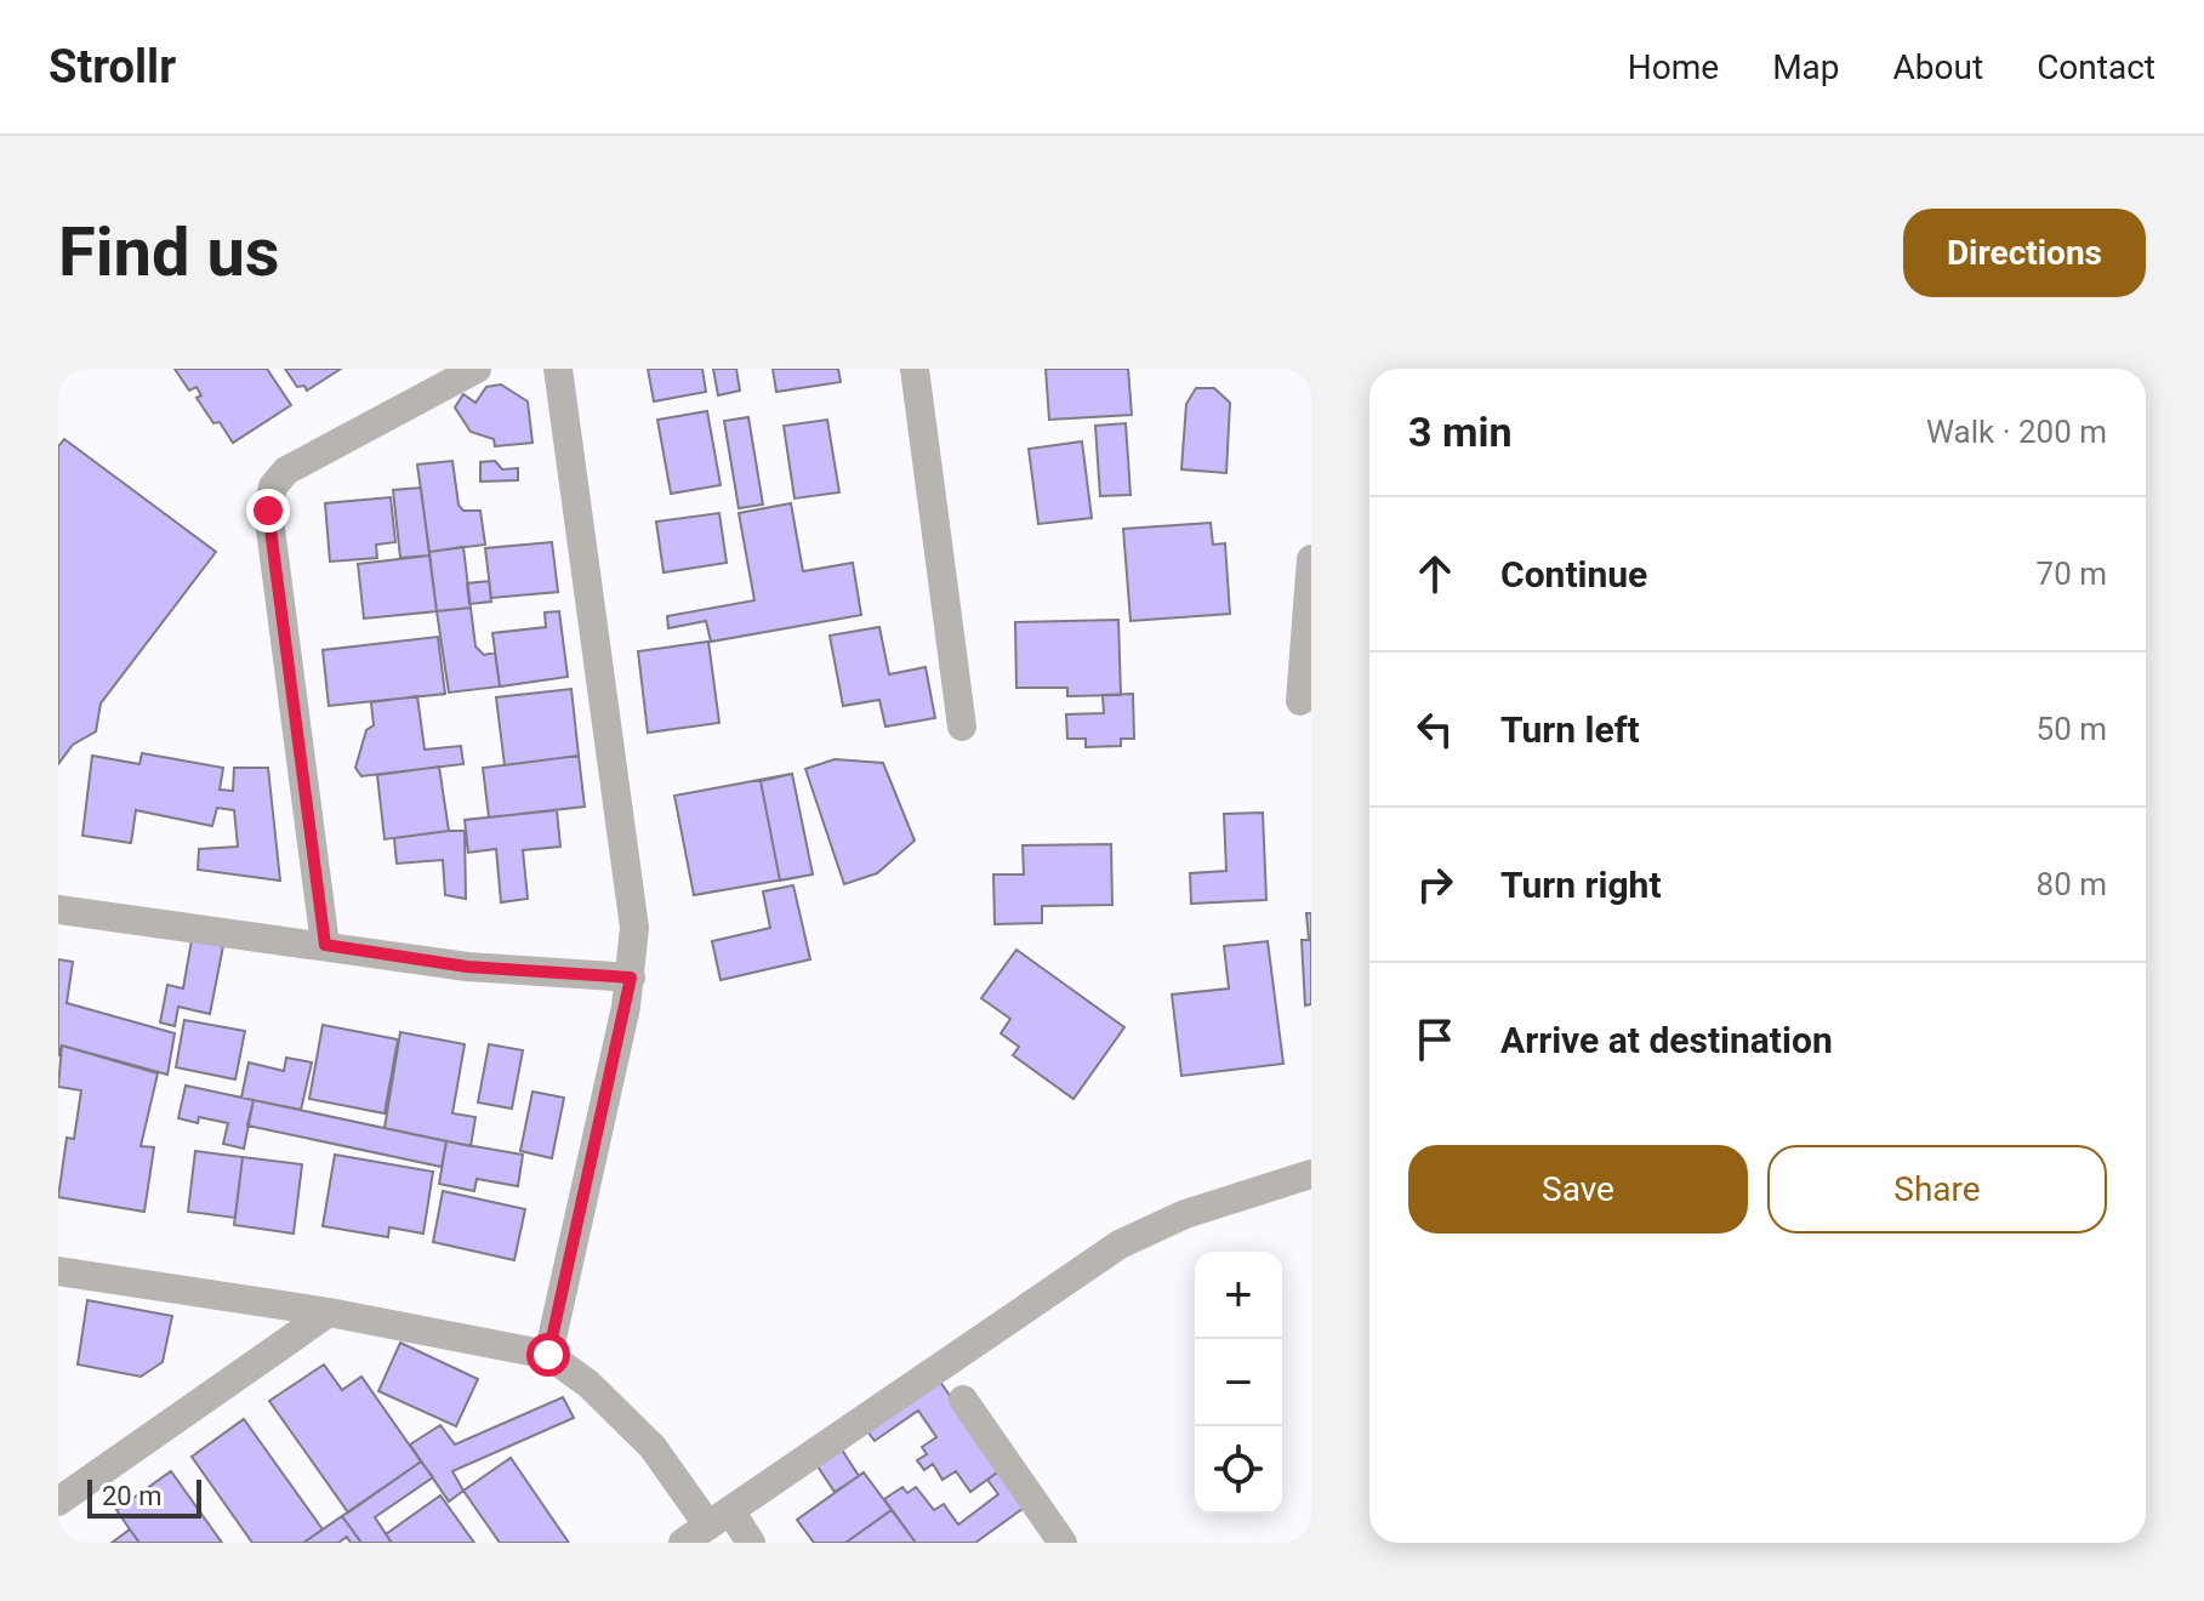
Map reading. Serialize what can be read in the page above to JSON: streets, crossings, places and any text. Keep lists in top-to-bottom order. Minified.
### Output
{"scale_bar":"20 m","page":{"header":"Strollr","nav":["Home","Map","About","Contact"],"buttons":["Directions",["Save","Share"]],"title":"Find us","heading":["3 min","Walk · 200 m"],"list":[["Continue","70 m"],["Turn left","50 m"],["Turn right","80 m"],"Arrive at destination"],"map_buttons":["+","−"],"scale":"20 m"}}
